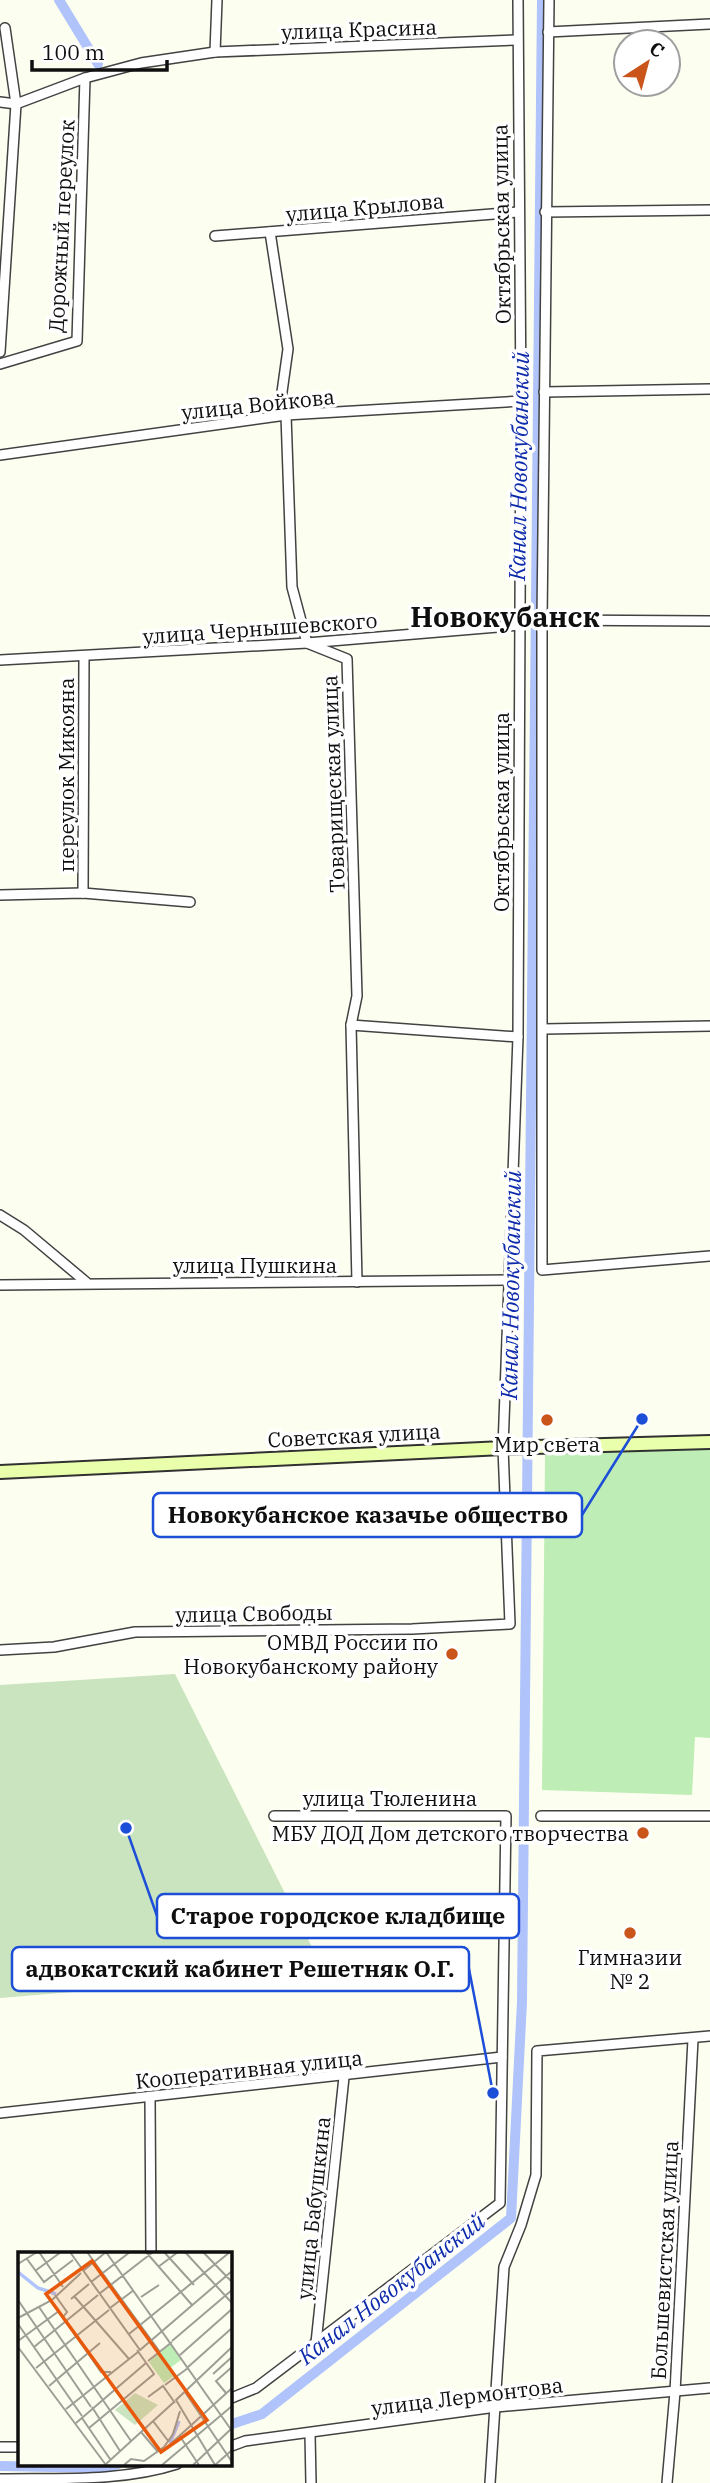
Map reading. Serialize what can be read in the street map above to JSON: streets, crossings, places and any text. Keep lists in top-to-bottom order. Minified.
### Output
{"streets":{"main road":["Советская улица"],"street":["улица Красина","улица Крылова","Октябрьская улица","Дорожный переулок","улица Войкова","улица Чернышевского","переулок Микояна","Товарищеская улица","улица Пушкина","улица Свободы","улица Тюленина","Кооперативная улица","улица Бабушкина","Большевистская улица","улица Лермонтова"]},"crossings":[["улица Красина","Октябрьская улица"],["улица Красина","Дорожный переулок"],["улица Крылова","Октябрьская улица"],["Октябрьская улица","улица Войкова"],["Октябрьская улица","улица Чернышевского"],["Октябрьская улица","улица Пушкина"],["Октябрьская улица","Советская улица"],["Октябрьская улица","улица Свободы"],["улица Чернышевского","переулок Микояна"],["улица Чернышевского","Товарищеская улица"],["Товарищеская улица","улица Пушкина"],["улица Тюленина","Кооперативная улица"],["Кооперативная улица","улица Бабушкина"],["Большевистская улица","улица Лермонтова"]],"districts":["Новокубанск"],"water":["Канал Новокубанский"],"places":["Новокубанское казачье общество","Мир света","ОМВД России по Новокубанскому району","Старое городское кладбище","МБУ ДОД Дом детского творчества","Гимназии № 2","адвокатский кабинет Решетняк О.Г."],"scale_bar":"100 m","north":"top right"}
